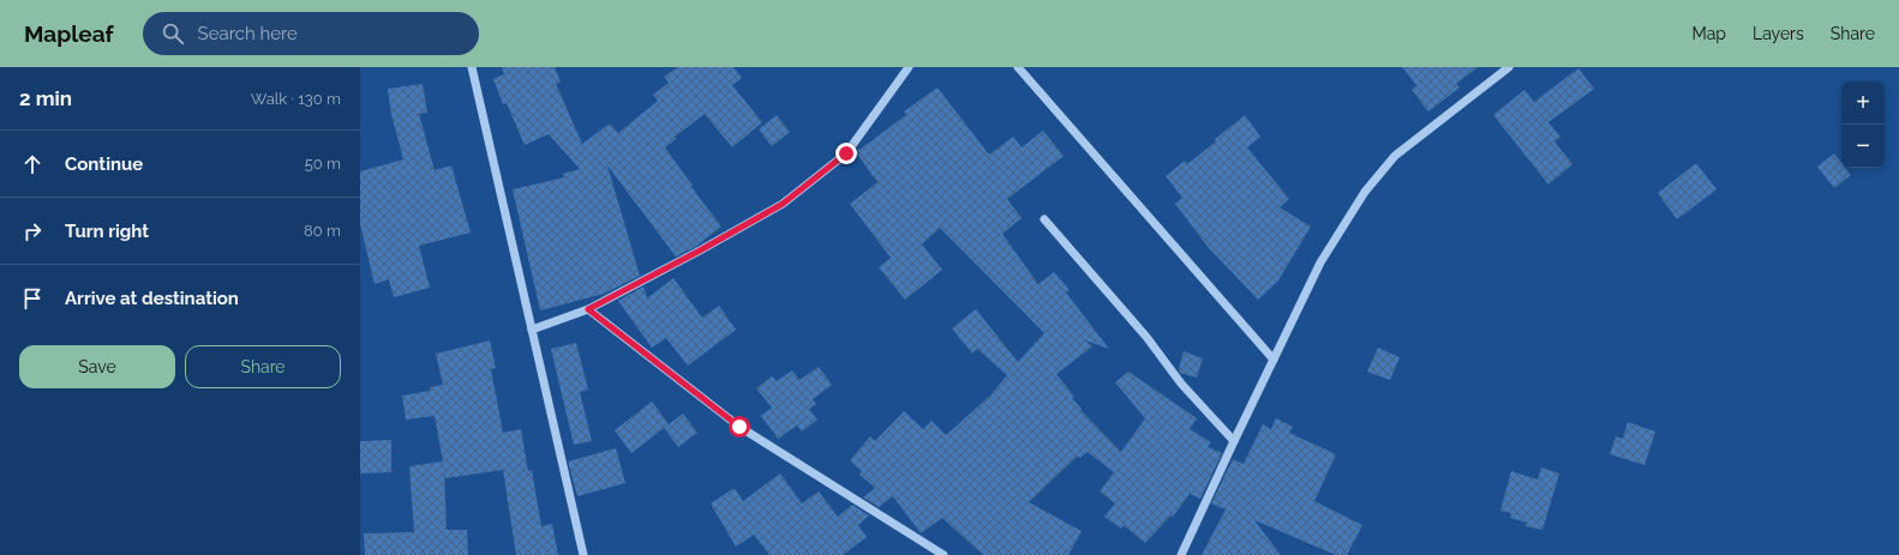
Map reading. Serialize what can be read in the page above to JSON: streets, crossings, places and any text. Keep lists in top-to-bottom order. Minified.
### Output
{"page":{"header":"Mapleaf","search":"Search here","nav":["Map","Layers","Share"],"heading":["2 min","Walk · 130 m"],"map_buttons":["+","−"],"list":[["Continue","50 m"],["Turn right","80 m"],"Arrive at destination"],"buttons":["Save","Share"]}}
